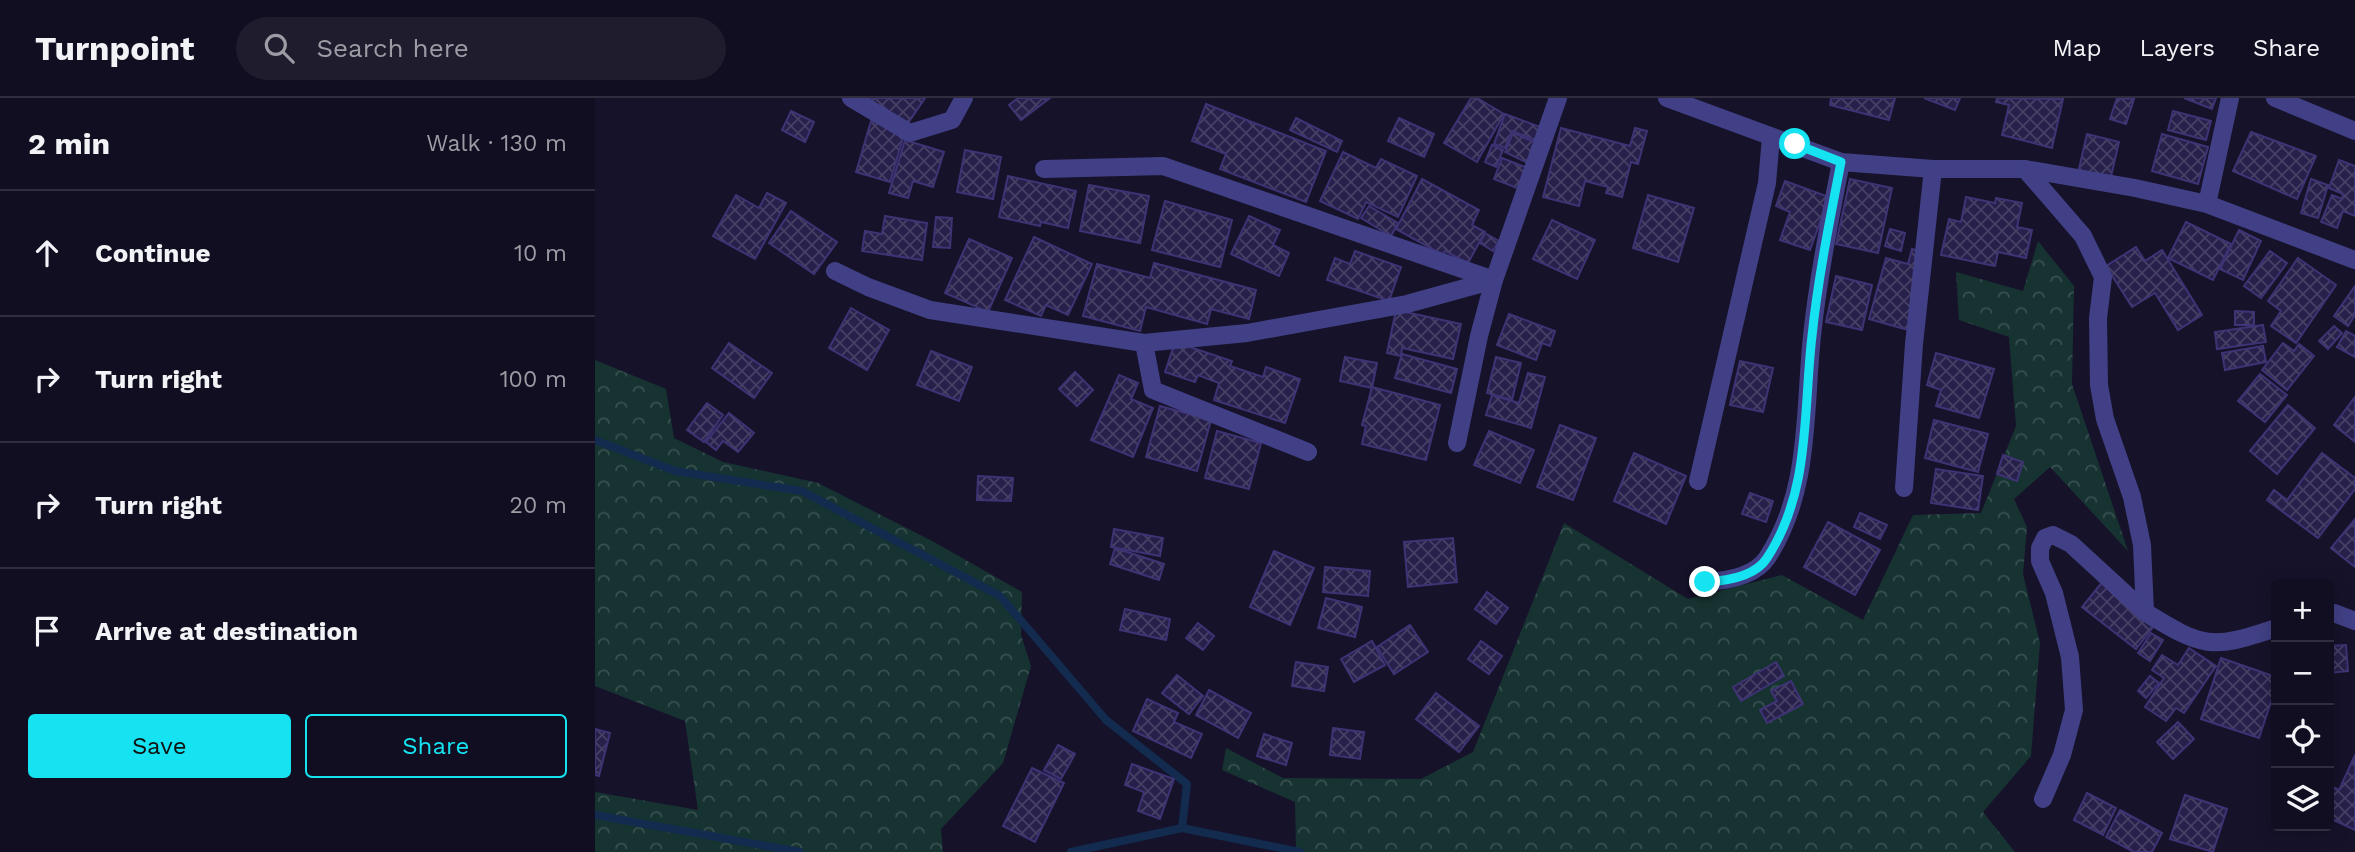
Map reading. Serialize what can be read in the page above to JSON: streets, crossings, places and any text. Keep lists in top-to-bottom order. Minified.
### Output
{"page":{"header":"Turnpoint","search":"Search here","nav":["Map","Layers","Share"],"heading":["2 min","Walk · 130 m"],"list":[["Continue","10 m"],["Turn right","100 m"],["Turn right","20 m"],"Arrive at destination"],"map_buttons":["+","−"],"buttons":["Save","Share"]}}
